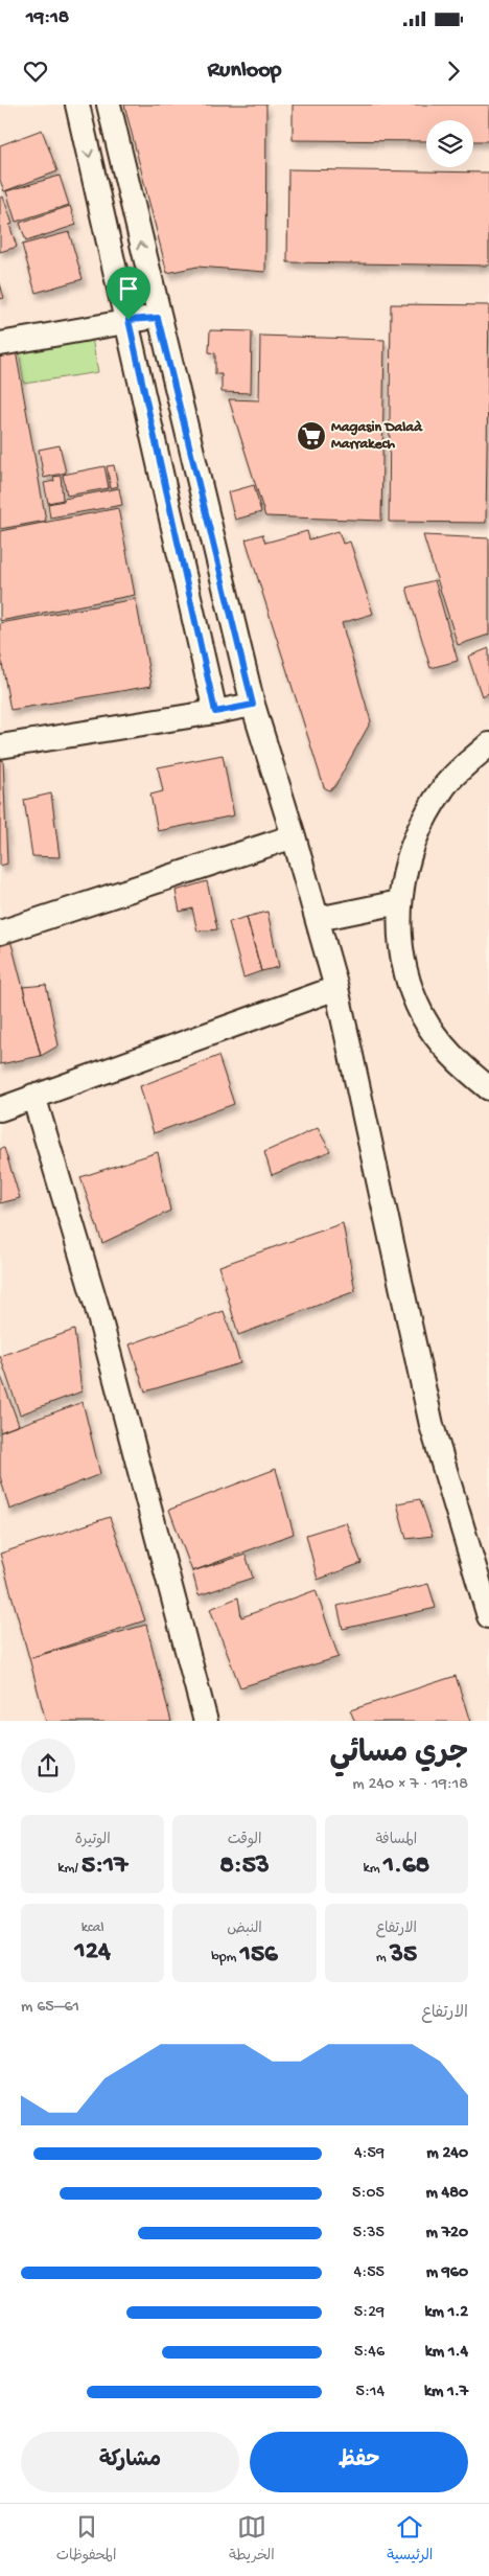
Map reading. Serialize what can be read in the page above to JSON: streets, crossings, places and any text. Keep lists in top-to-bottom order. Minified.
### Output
{"places":{"supermarket":["Magasin Dalaà Marrakech"]},"page":{"status":"19:18","header":"Runloop","heading":["جري مسائي","19:18 · 7 × 240 m"],"stats":[["المسافة","1.68 km"],["الوقت","8:53"],["الوتيرة","5:17 /km"],["الارتفاع","35 m"],["النبض","156 bpm"],["kcal","124"]],"chart":["الارتفاع","61–65 m"],"list":[{"name":"240 m","note":"4:59"},{"name":"480 m","note":"5:05"},{"name":"720 m","note":"5:35"},{"name":"960 m","note":"4:55"},{"name":"1.2 km","note":"5:29"},{"name":"1.4 km","note":"5:46"},{"name":"1.7 km","note":"5:14"}],"buttons":["حفظ","مشاركة"],"tabs":["الرئيسية","الخريطة","المحفوظات"]}}
